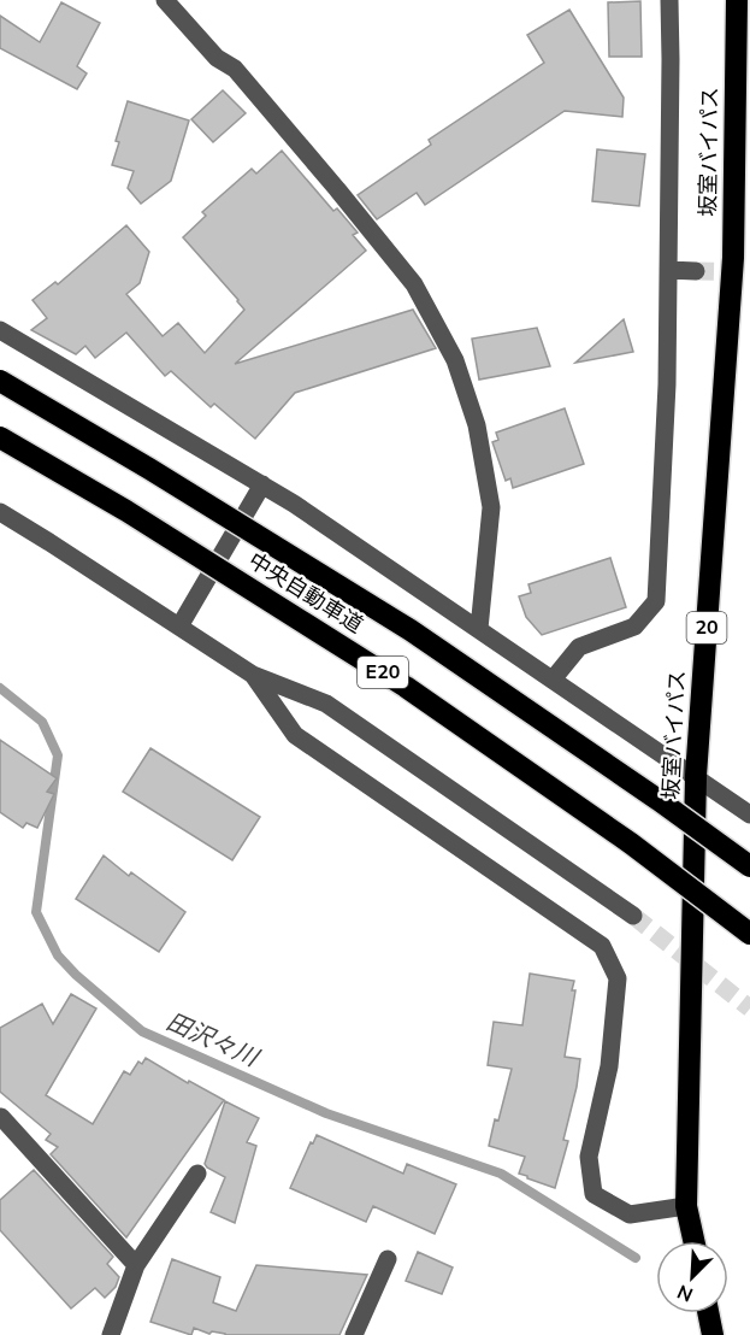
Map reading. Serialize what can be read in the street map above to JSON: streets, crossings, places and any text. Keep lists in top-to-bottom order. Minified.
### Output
{"streets":{"highway":["坂室バイパス","中央自動車道","20","E20"]},"water":["田沢々川"],"north":"bottom left"}
